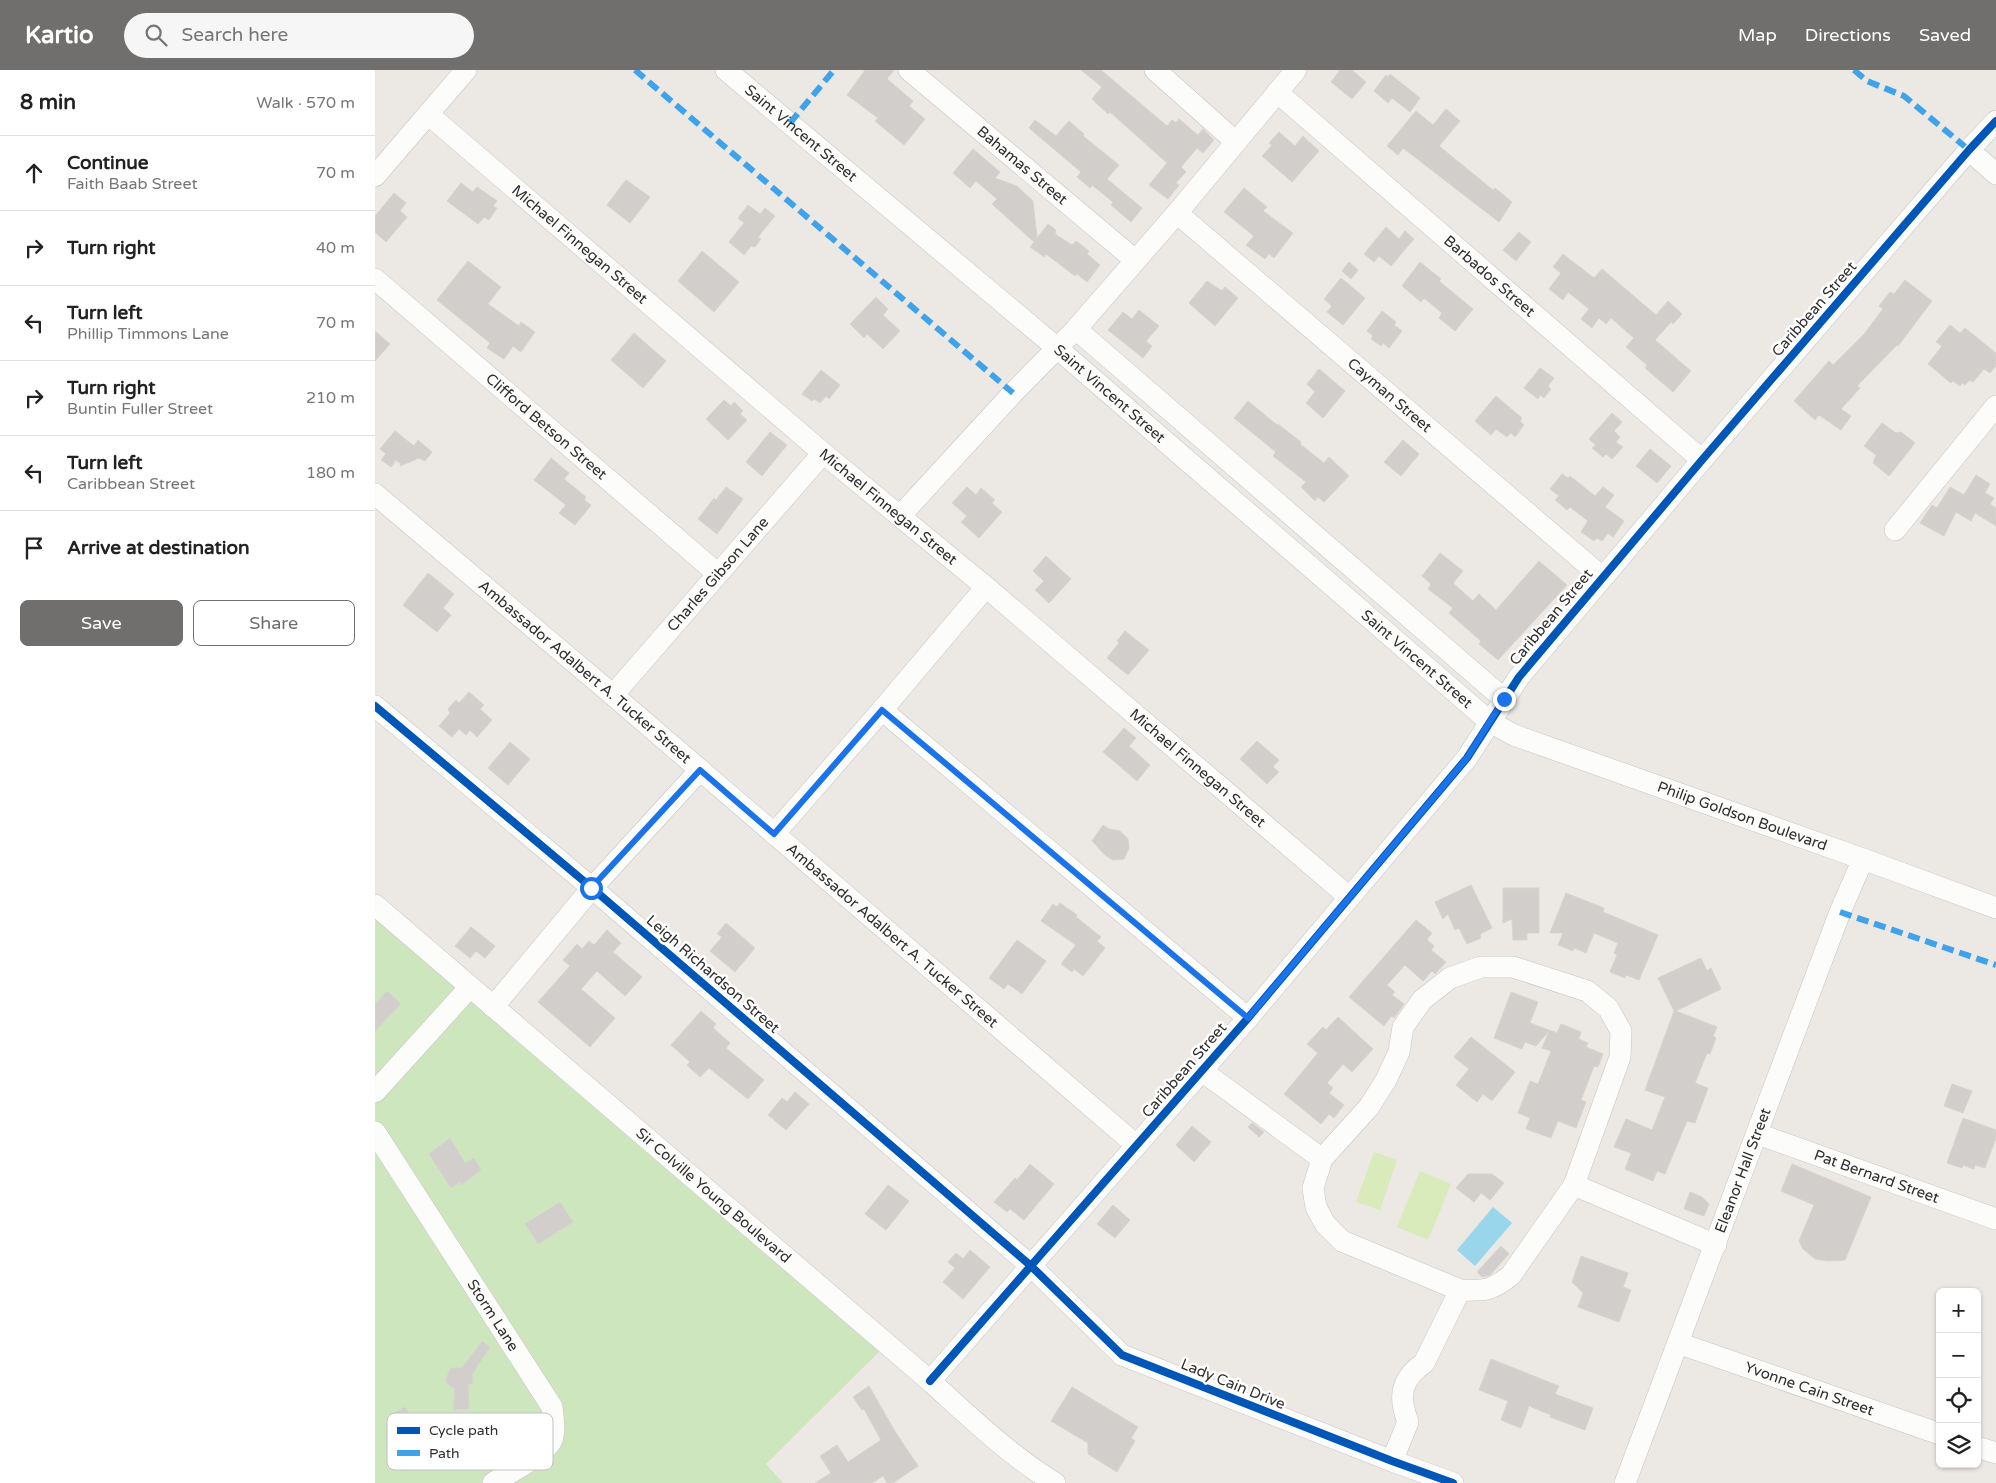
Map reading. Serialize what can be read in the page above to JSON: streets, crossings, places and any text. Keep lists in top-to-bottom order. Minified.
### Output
{"streets":{"street":["Saint Vincent Street","Bahamas Street","Michael Finnegan Street","Barbados Street","Caribbean Street","Cayman Street","Clifford Betson Street","Charles Gibson Lane","Ambassador Adalbert A. Tucker Street","Philip Goldson Boulevard","Leigh Richardson Street","Eleanor Hall Street","Pat Bernard Street","Sir Colville Young Boulevard","Storm Lane","Lady Cain Drive","Yvonne Cain Street"]},"crossings":[["Saint Vincent Street","Caribbean Street"],["Saint Vincent Street","Philip Goldson Boulevard"],["Michael Finnegan Street","Caribbean Street"],["Michael Finnegan Street","Charles Gibson Lane"],["Barbados Street","Caribbean Street"],["Caribbean Street","Cayman Street"],["Caribbean Street","Ambassador Adalbert A. Tucker Street"],["Caribbean Street","Philip Goldson Boulevard"],["Caribbean Street","Leigh Richardson Street"],["Caribbean Street","Sir Colville Young Boulevard"],["Caribbean Street","Lady Cain Drive"],["Clifford Betson Street","Charles Gibson Lane"],["Charles Gibson Lane","Ambassador Adalbert A. Tucker Street"],["Philip Goldson Boulevard","Eleanor Hall Street"],["Leigh Richardson Street","Lady Cain Drive"],["Eleanor Hall Street","Pat Bernard Street"],["Eleanor Hall Street","Yvonne Cain Street"]],"legend":["Cycle path","Path"],"page":{"header":"Kartio","search":"Search here","nav":["Map","Directions","Saved"],"heading":["8 min","Walk · 570 m"],"list":[["Continue","Faith Baab Street","70 m"],["Turn right","40 m"],["Turn left","Phillip Timmons Lane","70 m"],["Turn right","Buntin Fuller Street","210 m"],["Turn left","Caribbean Street","180 m"],"Arrive at destination"],"buttons":["Save","Share"],"map_buttons":["+","−"]}}
